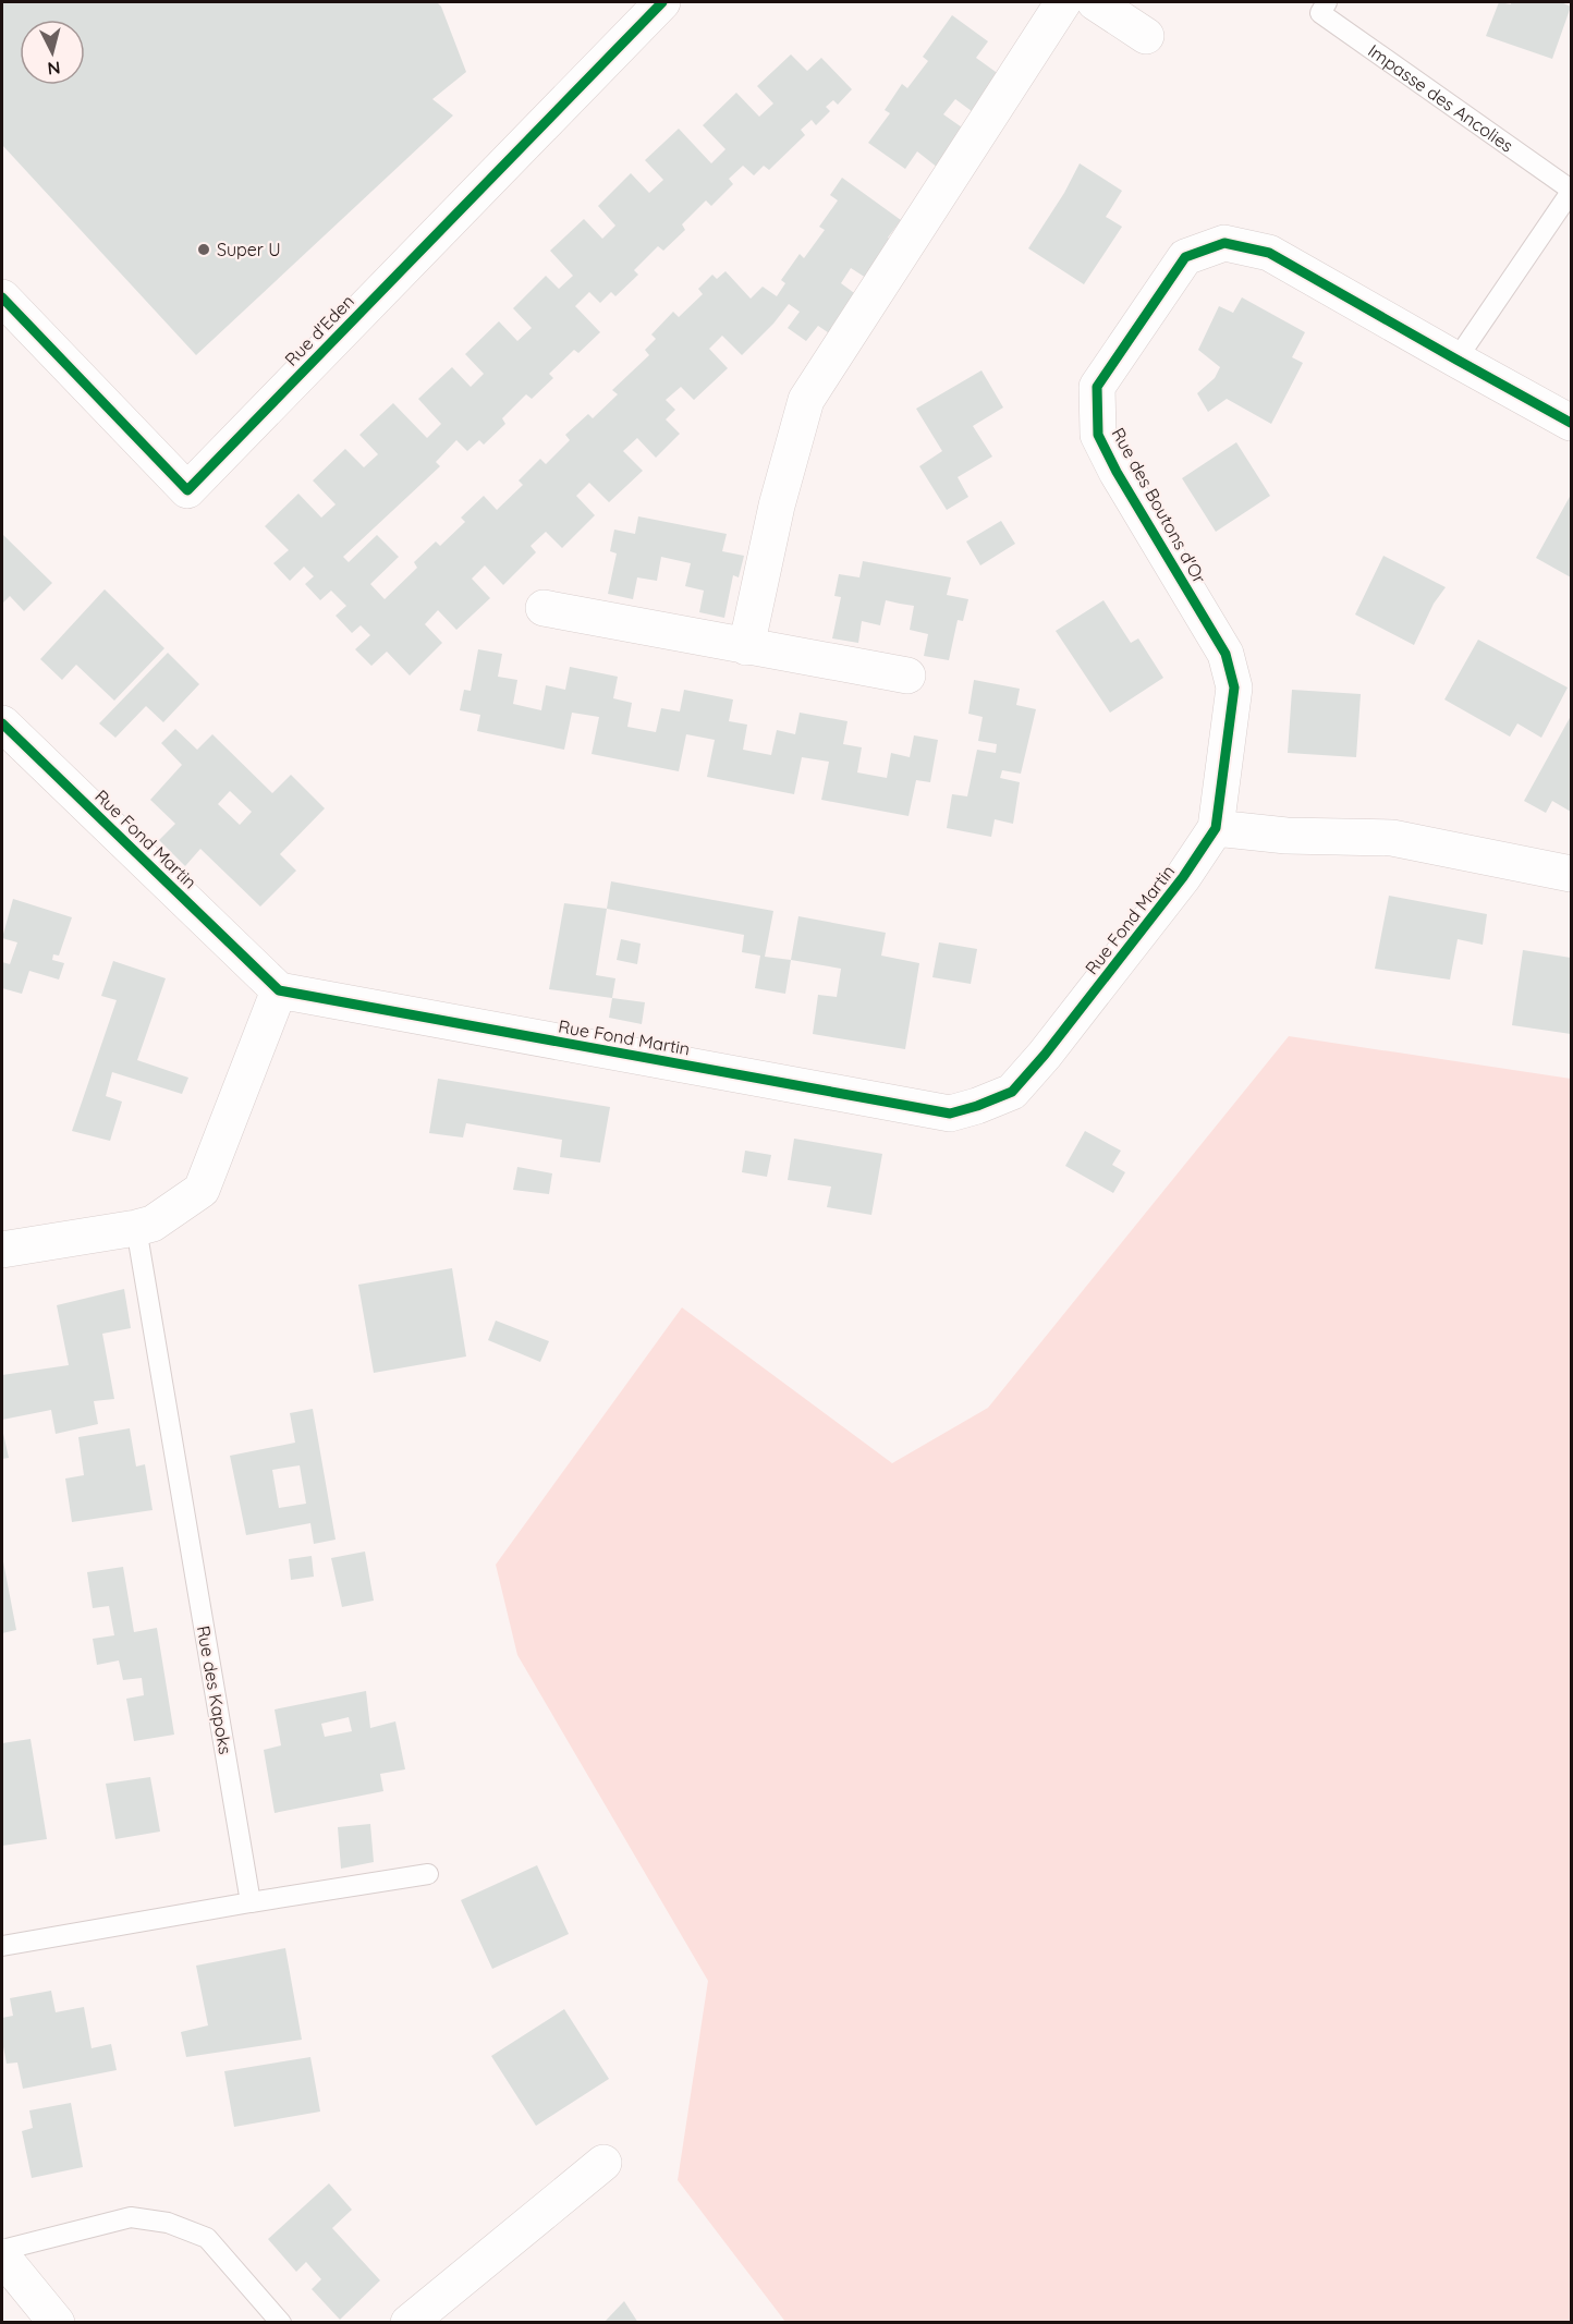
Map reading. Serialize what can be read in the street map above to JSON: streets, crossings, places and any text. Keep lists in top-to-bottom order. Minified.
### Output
{"streets":{"street":["Rue d'Eden","Rue des Boutons d'Or","Rue Fond Martin"],"lane":["Impasse des Ancolies","Rue des Kapoks"]},"crossings":[["Impasse des Ancolies","Rue des Boutons d'Or"],["Rue des Boutons d'Or","Rue Fond Martin"]],"places":["Super U"],"north":"bottom"}
